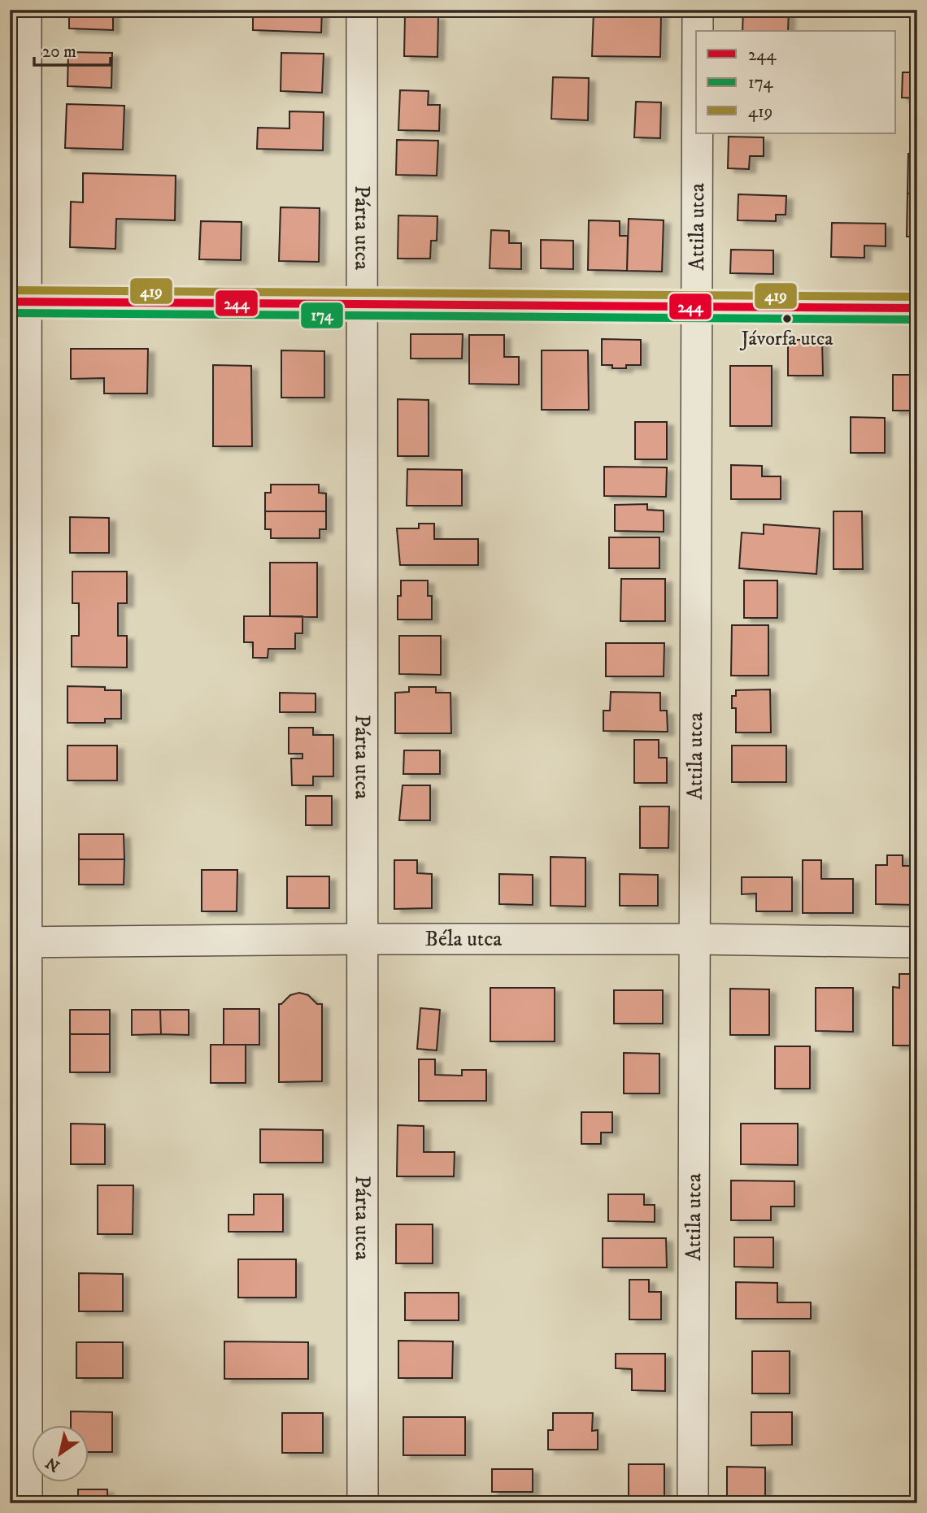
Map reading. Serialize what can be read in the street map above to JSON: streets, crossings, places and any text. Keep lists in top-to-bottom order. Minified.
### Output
{"streets":{"street":["Párta utca","Attila utca","Béla utca"]},"crossings":[["Párta utca","Béla utca"],["Attila utca","Béla utca"]],"places":["Jávorfa utca"],"lines":["transit line 419","transit line 244","transit line 174"],"legend":["244","174","419"],"scale_bar":"20 m","north":"bottom left"}
